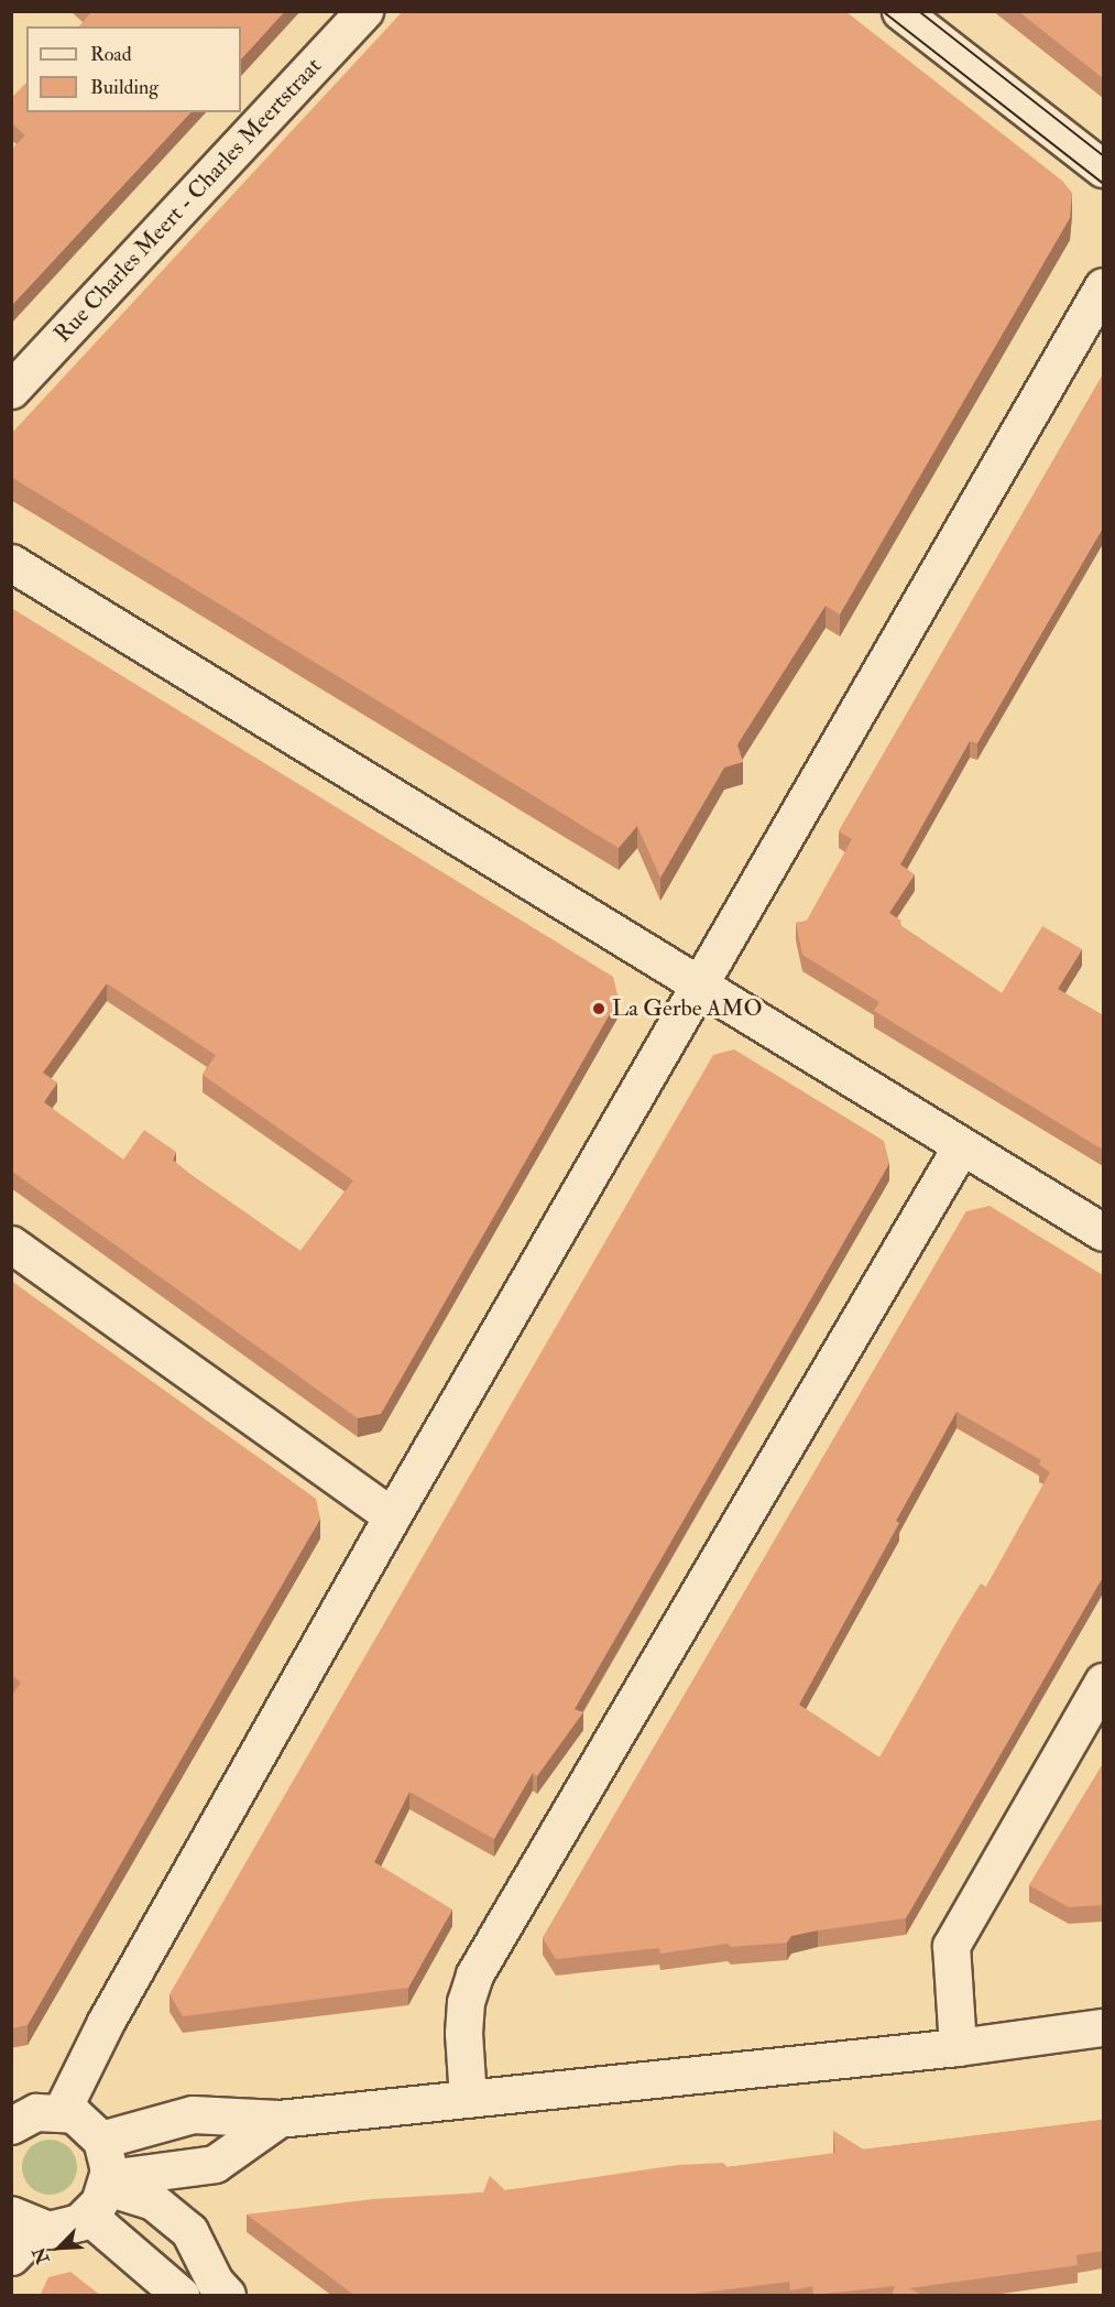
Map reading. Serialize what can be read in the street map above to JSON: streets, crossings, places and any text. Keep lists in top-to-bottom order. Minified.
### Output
{"streets":{"street":["Rue Charles Meert - Charles Meertstraat"]},"places":["La Gerbe AMO"],"legend":["Road","Building"],"north":"bottom left"}
